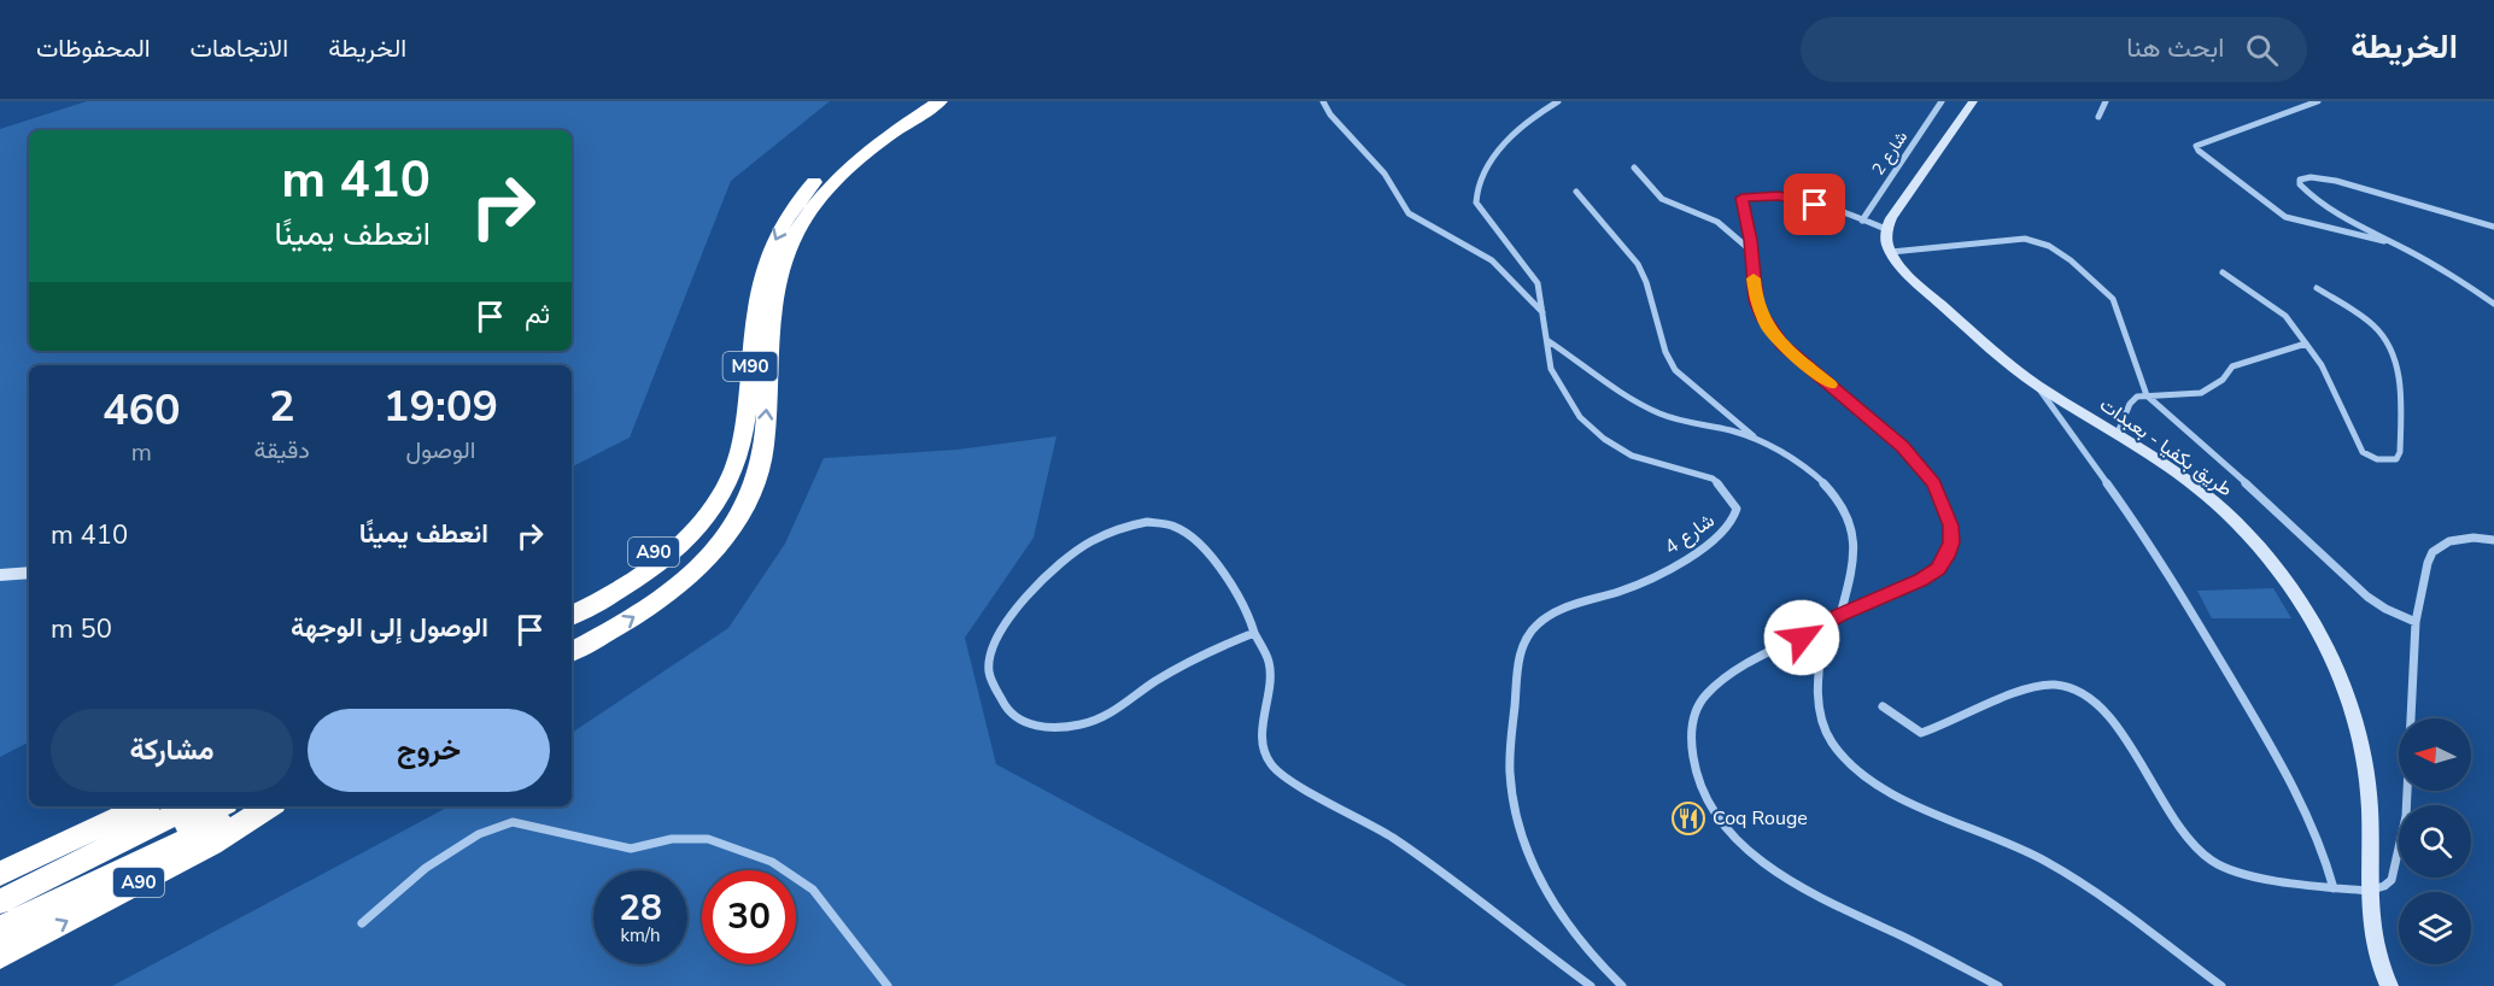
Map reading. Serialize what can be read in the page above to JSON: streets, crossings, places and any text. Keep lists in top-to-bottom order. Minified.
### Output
{"streets":{"highway":["M90","A90"],"main road":["طريق بكفيا - بعبدات"],"street":["شارع 2","شارع 4"]},"crossings":[["M90","A90"]],"places":{"restaurant":["Coq Rouge"]},"north":"left","page":{"header":"الخريطة","search":"ابحث هنا","nav":["الخريطة","الاتجاهات","المحفوظات"],"turn":["410 m","انعطف يمينًا"],"then":"ثم","eta":["19:09","الوصول","2","دقيقة","460","m"],"list":[{"name":"انعطف يمينًا","value":"410 m"},{"name":"الوصول إلى الوجهة","value":"50 m"}],"buttons":["خروج","مشاركة"],"speed":"28 km/h","limit":"30"}}
